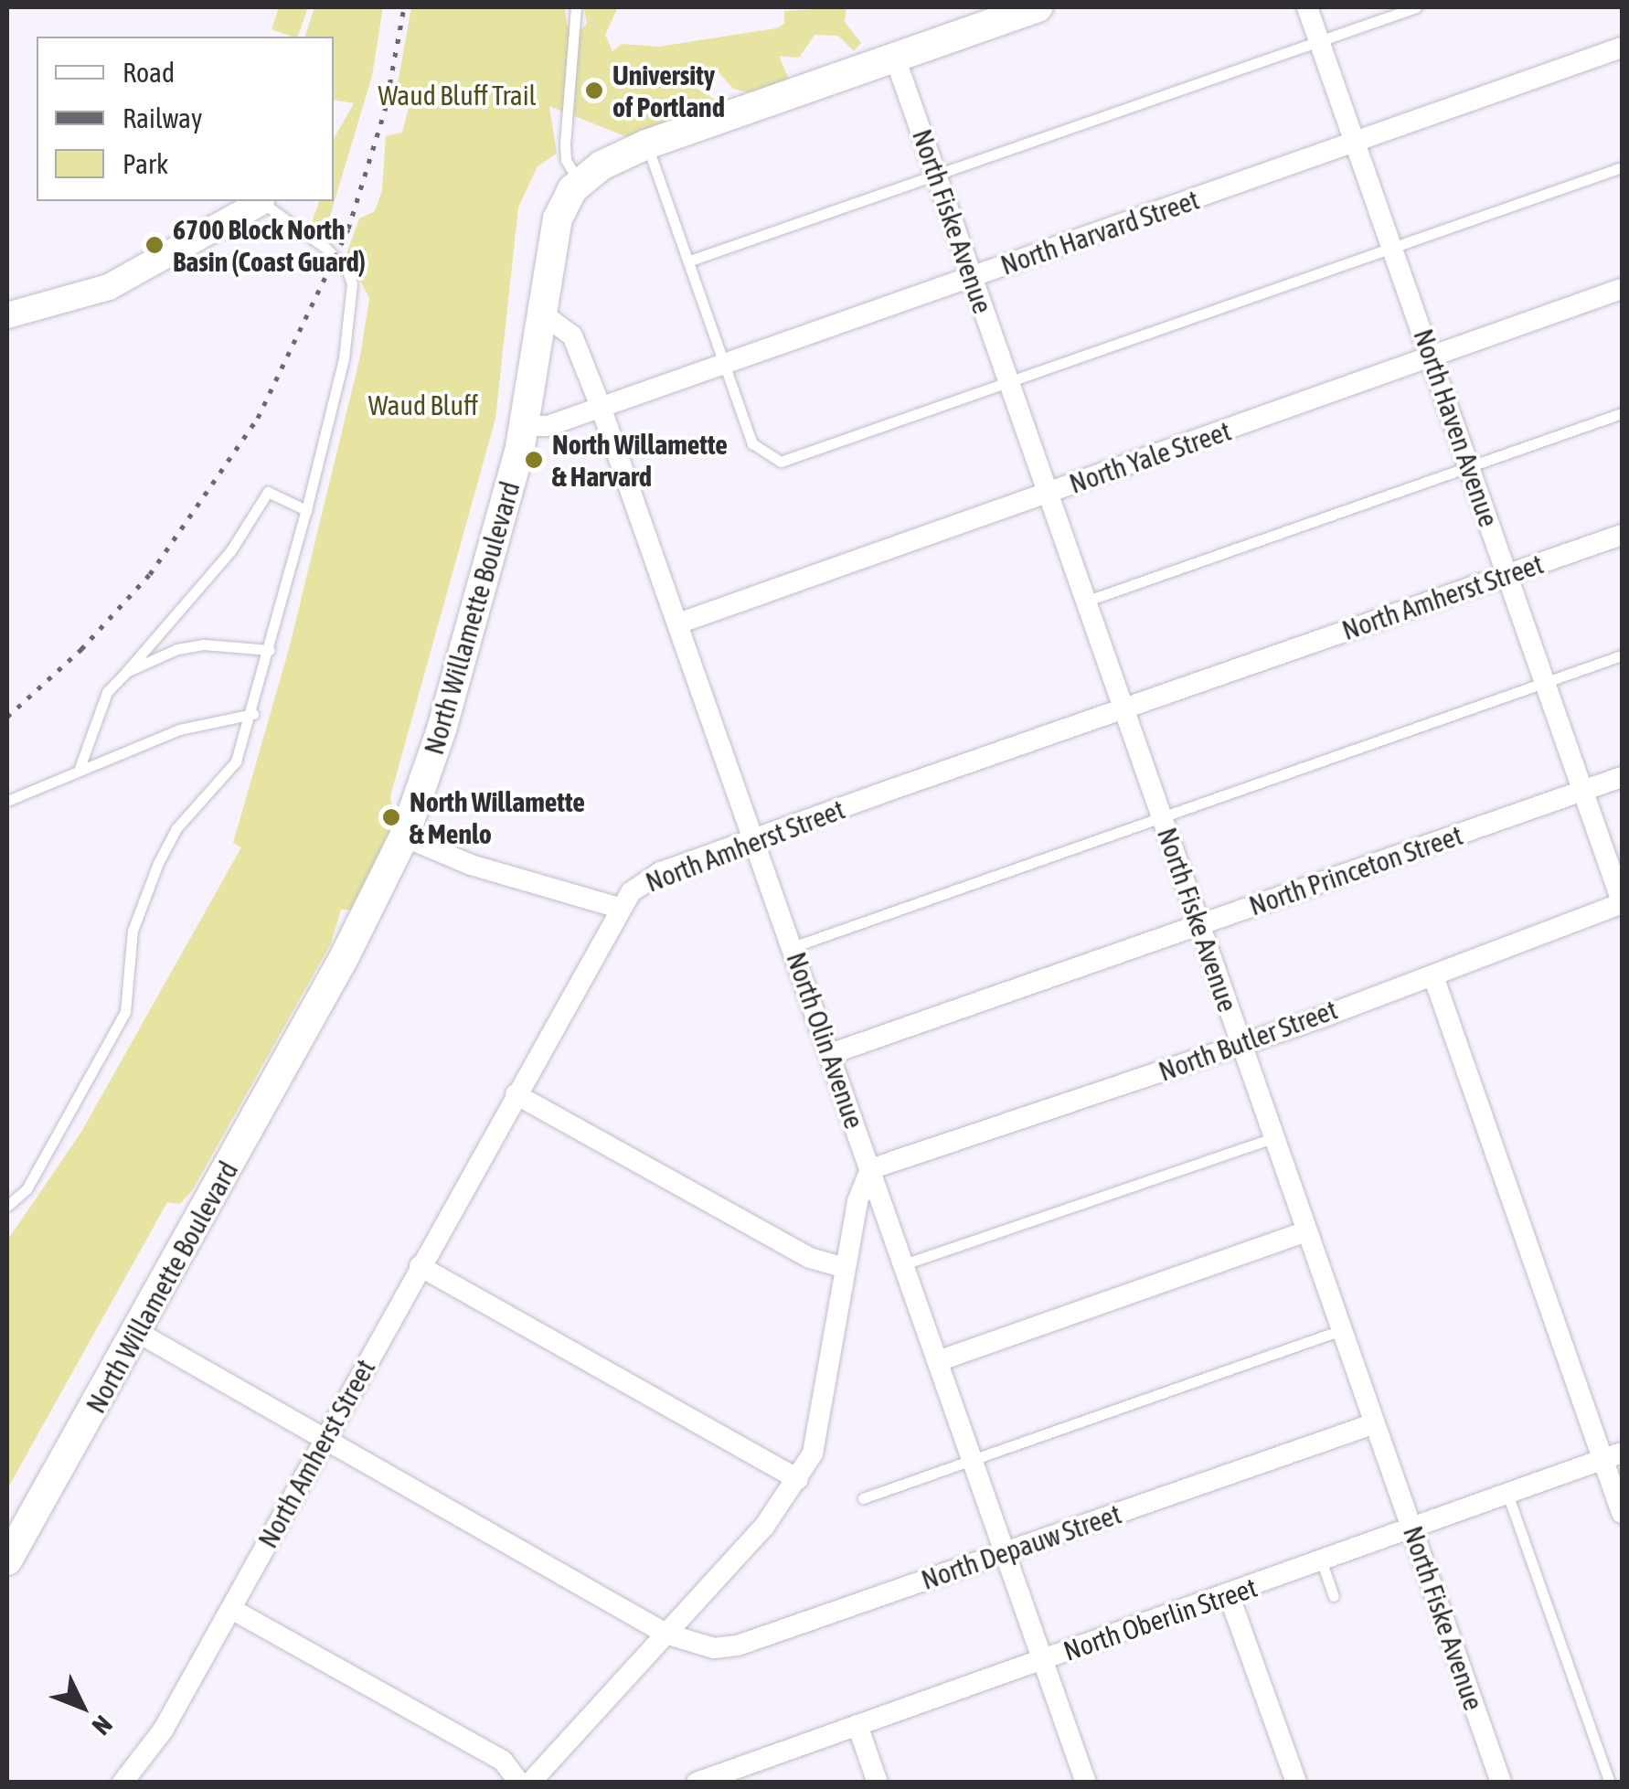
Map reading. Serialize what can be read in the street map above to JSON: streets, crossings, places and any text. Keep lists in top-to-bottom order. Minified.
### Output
{"streets":{"main road":["North Willamette Boulevard"],"street":["North Fiske Avenue","North Harvard Street","North Haven Avenue","North Yale Street","North Amherst Street","North Princeton Street","North Olin Avenue","North Butler Street","North Depauw Street","North Oberlin Street"]},"crossings":[["North Fiske Avenue","North Harvard Street"],["North Fiske Avenue","North Yale Street"],["North Fiske Avenue","North Amherst Street"],["North Fiske Avenue","North Princeton Street"],["North Fiske Avenue","North Butler Street"],["North Fiske Avenue","North Depauw Street"],["North Fiske Avenue","North Oberlin Street"],["North Harvard Street","North Haven Avenue"],["North Harvard Street","North Willamette Boulevard"],["North Harvard Street","North Olin Avenue"],["North Haven Avenue","North Yale Street"],["North Haven Avenue","North Amherst Street"],["North Haven Avenue","North Princeton Street"],["North Haven Avenue","North Butler Street"],["North Yale Street","North Olin Avenue"],["North Amherst Street","North Olin Avenue"],["North Amherst Street","North Depauw Street"],["North Willamette Boulevard","North Olin Avenue"],["North Willamette Boulevard","North Depauw Street"],["North Princeton Street","North Olin Avenue"],["North Olin Avenue","North Butler Street"],["North Olin Avenue","North Depauw Street"],["North Olin Avenue","North Oberlin Street"]],"parks":["Waud Bluff Trail","Waud Bluff"],"places":["University of Portland","6700 Block North Basin (Coast Guard)","North Willamette & Harvard","North Willamette & Menlo"],"legend":["Road","Railway","Park"],"north":"bottom right"}
